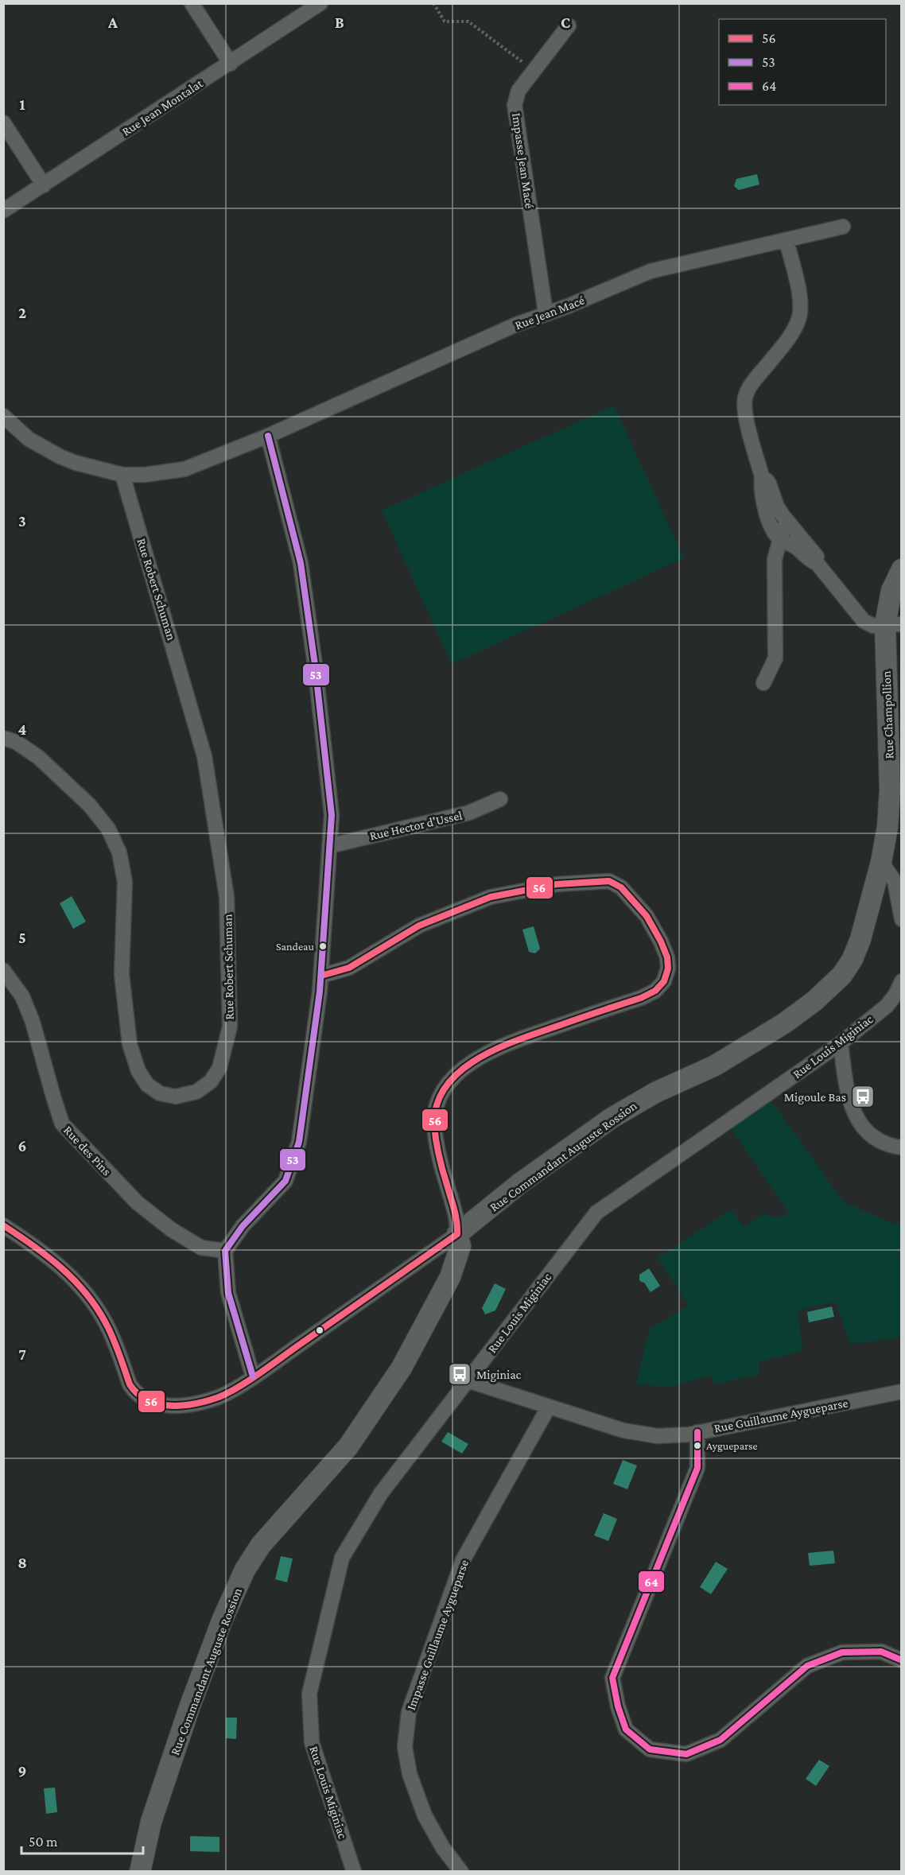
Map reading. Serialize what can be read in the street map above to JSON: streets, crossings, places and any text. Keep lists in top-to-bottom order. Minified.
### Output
{"streets":{"street":["Rue Jean Montalat","Impasse Jean Macé","Rue Jean Macé","Rue Robert Schuman","Rue Champollion","Rue Hector d'Ussel","Rue Louis Miginiac","Rue des Pins","Rue Commandant Auguste Rossion","Rue Guillaume Aygueparse","Impasse Guillaume Aygueparse"]},"crossings":[["Impasse Jean Macé","Rue Jean Macé"],["Rue Jean Macé","Rue Robert Schuman"],["Rue Champollion","Rue Commandant Auguste Rossion"],["Rue Louis Miginiac","Rue Guillaume Aygueparse"],["Rue Guillaume Aygueparse","Impasse Guillaume Aygueparse"]],"places":{"other":["Sandeau","Aygueparse"],"bus stop":["Migoule Bas","Miginiac"]},"lines":["transit line 53","transit line 56","transit line 64"],"legend":["56","53","64"],"scale_bar":"50 m","grid":{"columns":["A","B","C"],"rows":["1","2","3","4","5","6","7","8","9"]}}
